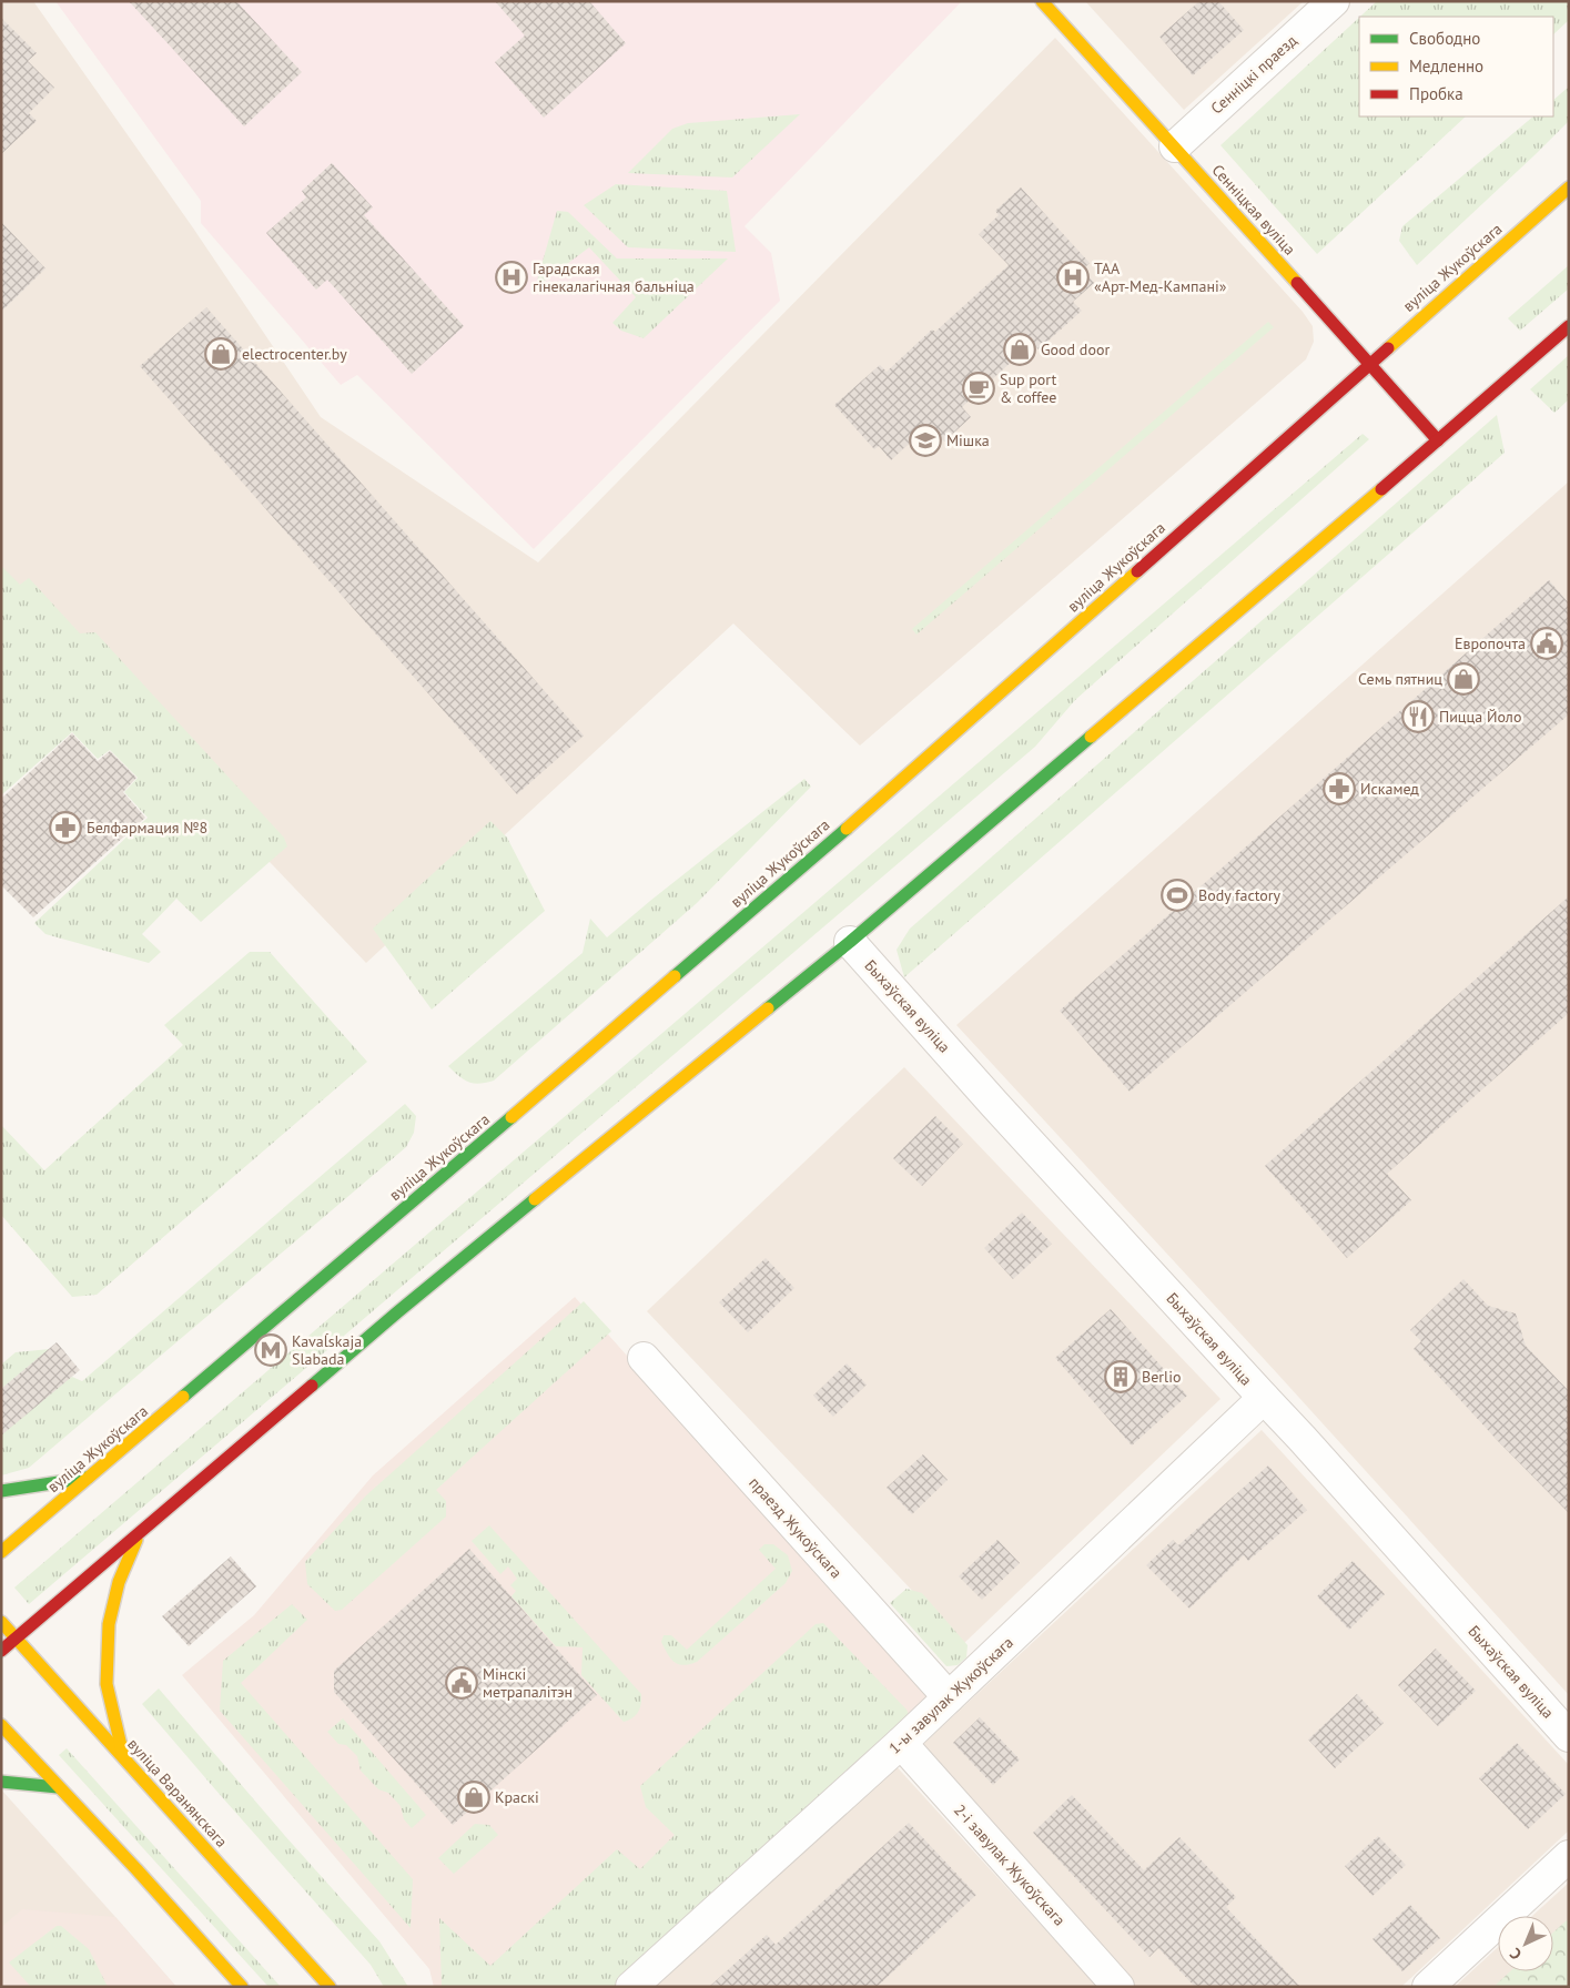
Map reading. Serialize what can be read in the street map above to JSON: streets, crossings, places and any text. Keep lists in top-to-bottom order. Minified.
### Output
{"streets":{"main road":["Сенніцкая вуліца","вуліца Жукоўскага","вуліца Варанянскага"],"street":["Сенніцкі праезд","Быхаўская вуліца","праезд Жукоўскага","1-ы завулак Жукоўскага","2-і завулак Жукоўскага"]},"crossings":[["Сенніцкі праезд","Сенніцкая вуліца"],["Сенніцкая вуліца","вуліца Жукоўскага"],["Быхаўская вуліца","1-ы завулак Жукоўскага"],["праезд Жукоўскага","1-ы завулак Жукоўскага"],["1-ы завулак Жукоўскага","2-і завулак Жукоўскага"]],"places":{"hospital":["Гарадская гінекалагічная бальніца","ТАА «Арт-Мед-Кампані»"],"shop":["Good door","electrocenter.by","Семь пятниц","Краскі"],"cafe":["Sup port & coffee"],"school or university":["Мішка"],"public building":["Европочта","Мінскі метрапалітэн"],"restaurant":["Пицца Йоло"],"pharmacy":["Искамед","Белфармация №8"],"sports":["Body factory"],"metro station":["Kavaĺskaja Slabada"],"building":["Berlio"]},"legend":["Свободно","Медленно","Пробка"],"north":"bottom left"}
